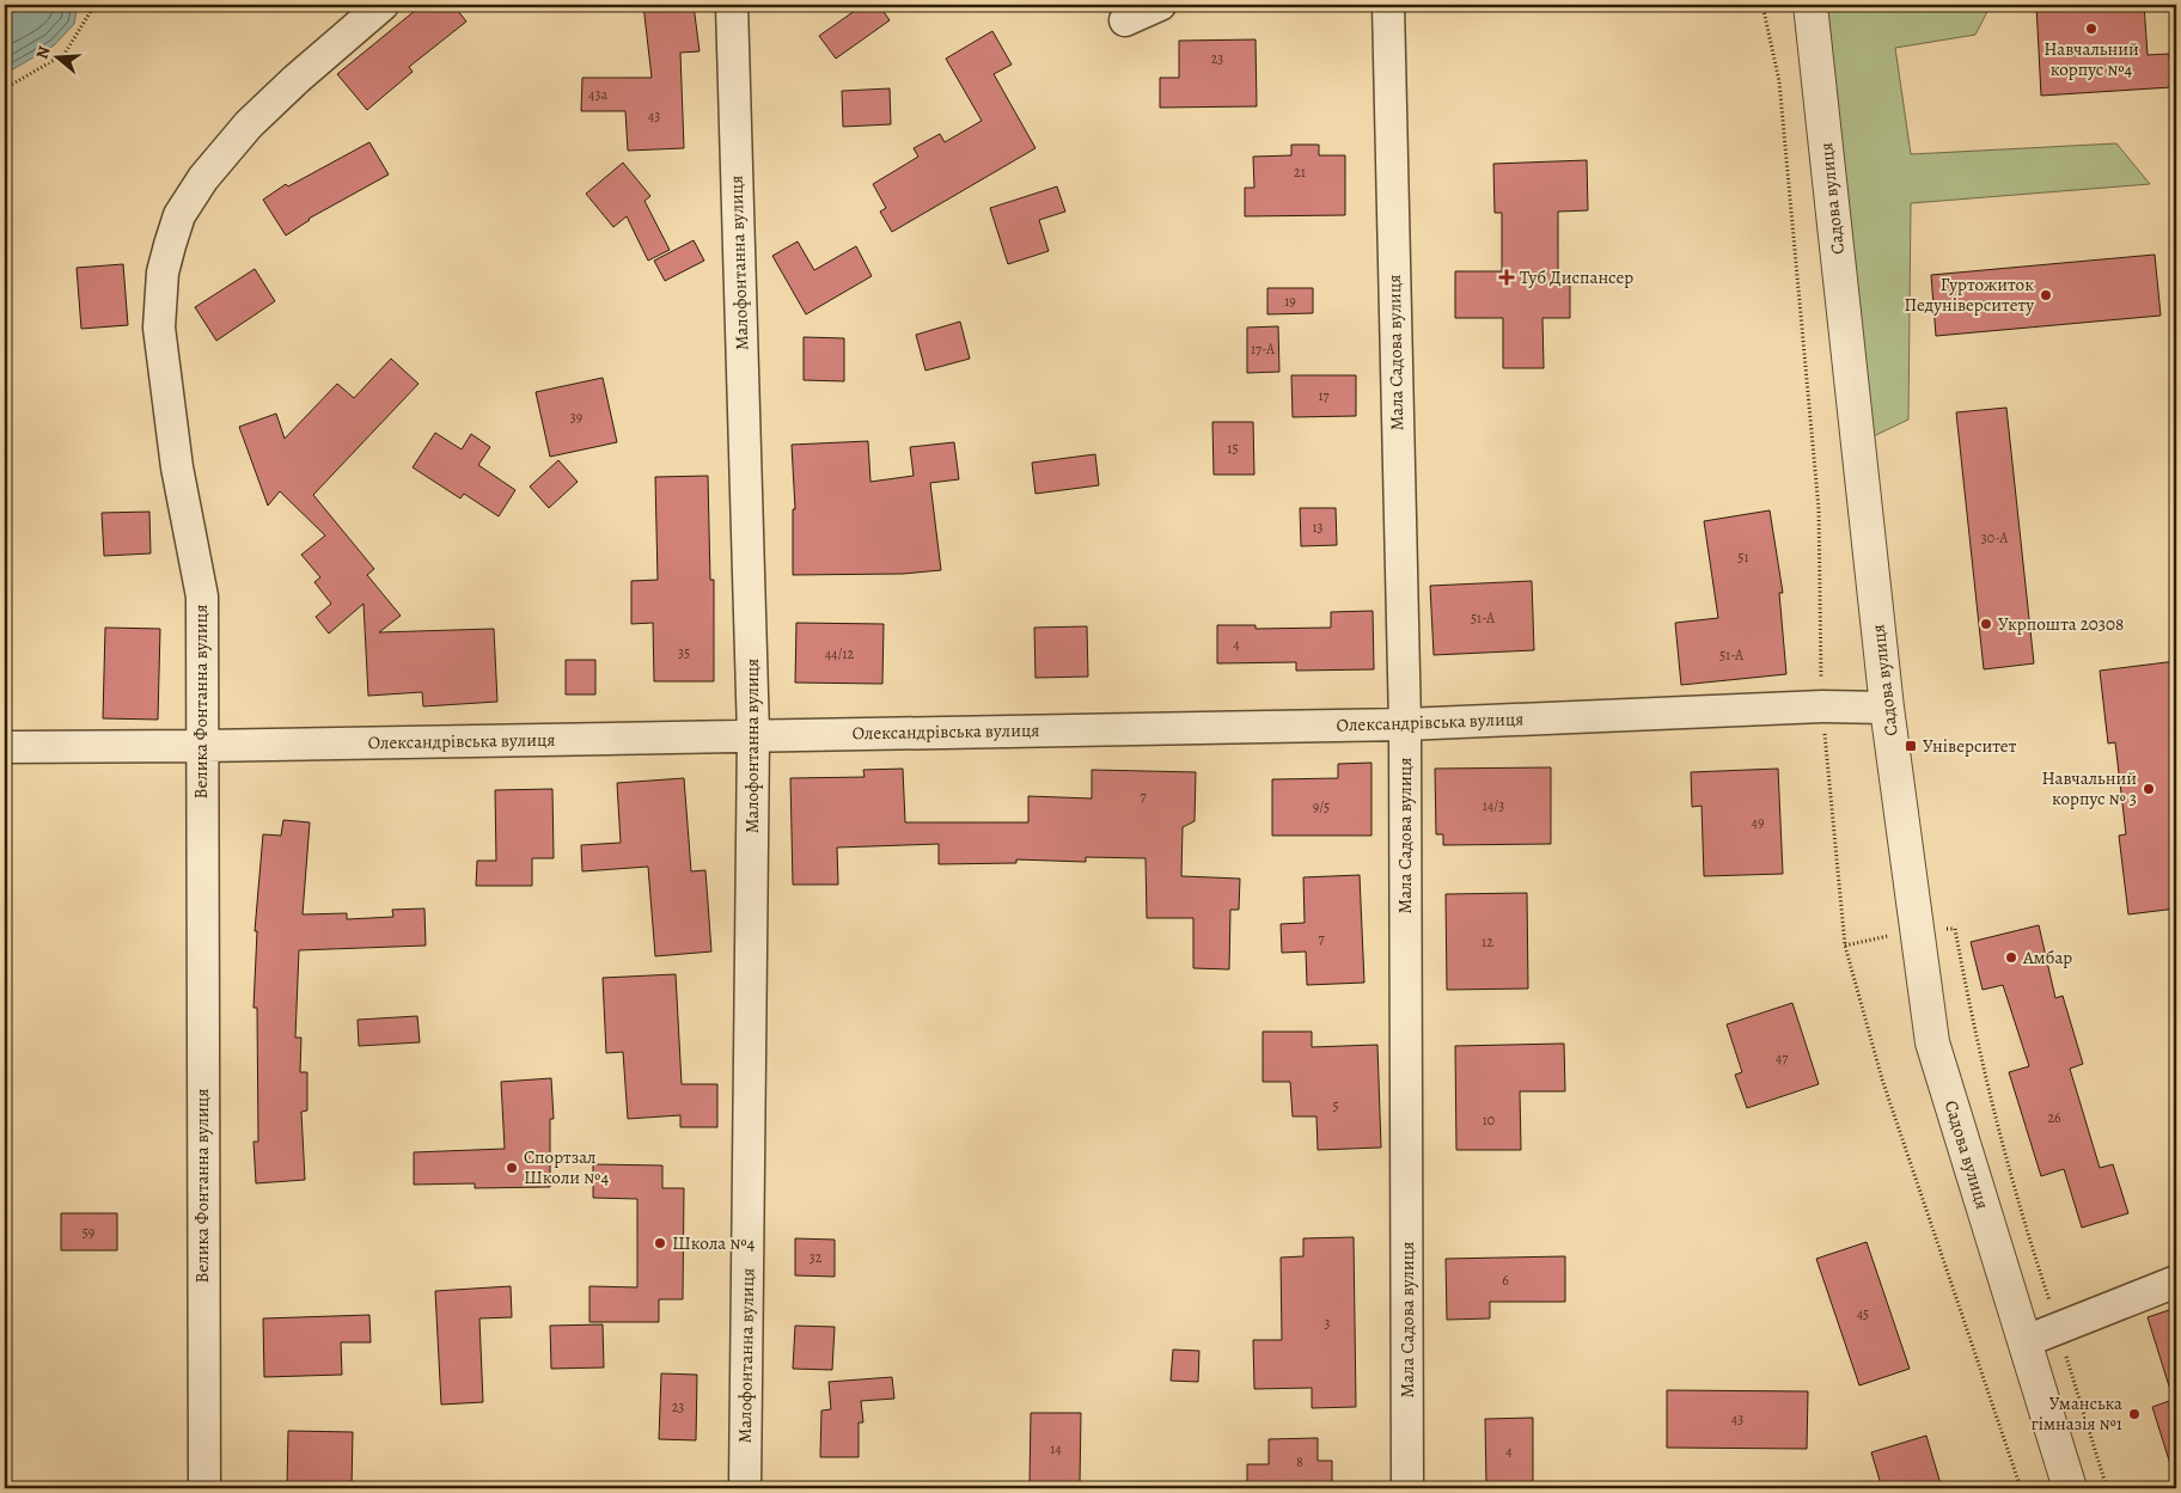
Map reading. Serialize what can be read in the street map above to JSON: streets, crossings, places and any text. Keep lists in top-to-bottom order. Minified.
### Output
{"streets":{"street":["Садова вулиця","Малофонтанна вулиця","Мала Садова вулиця","Велика Фонтанна вулиця","Олександрівська вулиця"]},"crossings":[["Садова вулиця","Олександрівська вулиця"],["Малофонтанна вулиця","Олександрівська вулиця"],["Мала Садова вулиця","Олександрівська вулиця"],["Велика Фонтанна вулиця","Олександрівська вулиця"]],"places":{"other":["Навчальний корпус №4","Гуртожиток Педуніверситету","Укрпошта 20308","Навчальний корпус № 3","Амбар","Спортзал Школи №4","Школа №4","Уманська гімназія №1"],"health":["Туб Диспансер"],"transit":["Університет"]},"house_numbers":["23","43а","43","21","19","17-А","17","39","15","13","30-А","51","51-А","4","35","44/12","51-А","7","14/3","9/5","49","7","12","47","5","26","10","59","32","6","45","3","23","43","14","4","8"],"north":"left"}
